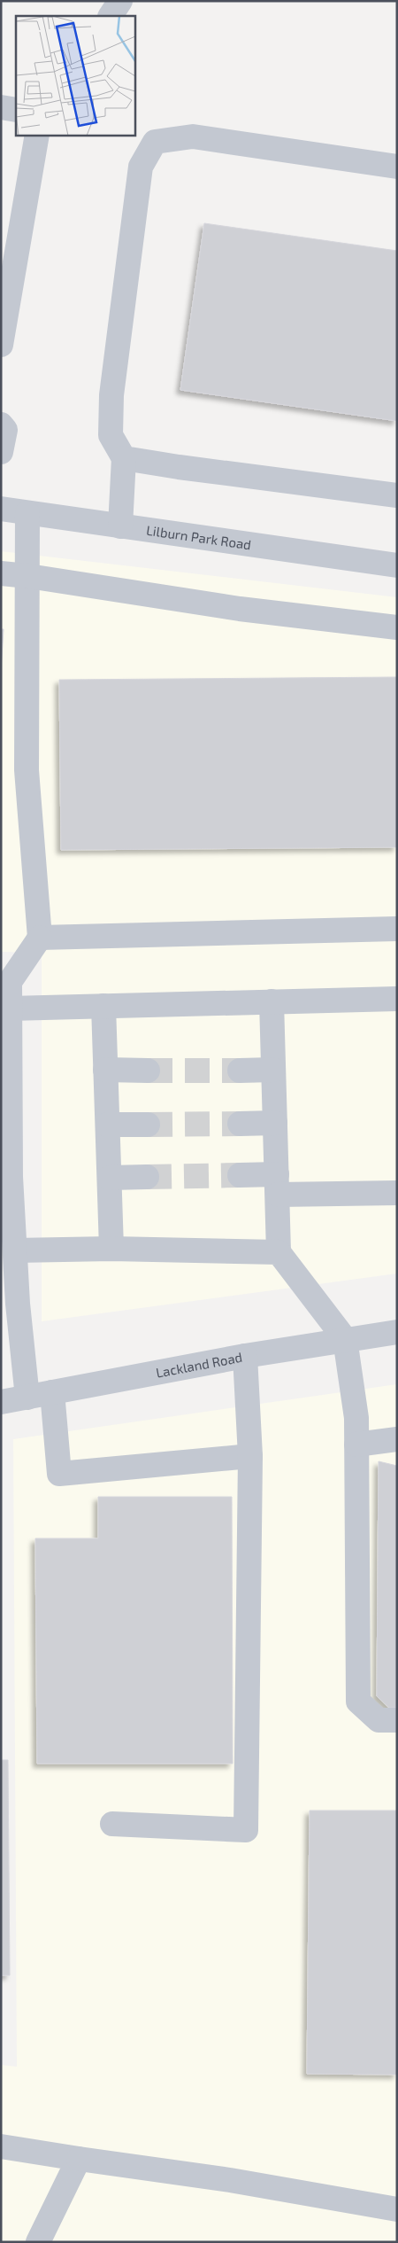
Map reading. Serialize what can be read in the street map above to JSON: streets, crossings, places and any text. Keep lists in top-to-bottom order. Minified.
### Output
{"streets":{"street":["Lilburn Park Road","Lackland Road"]}}
